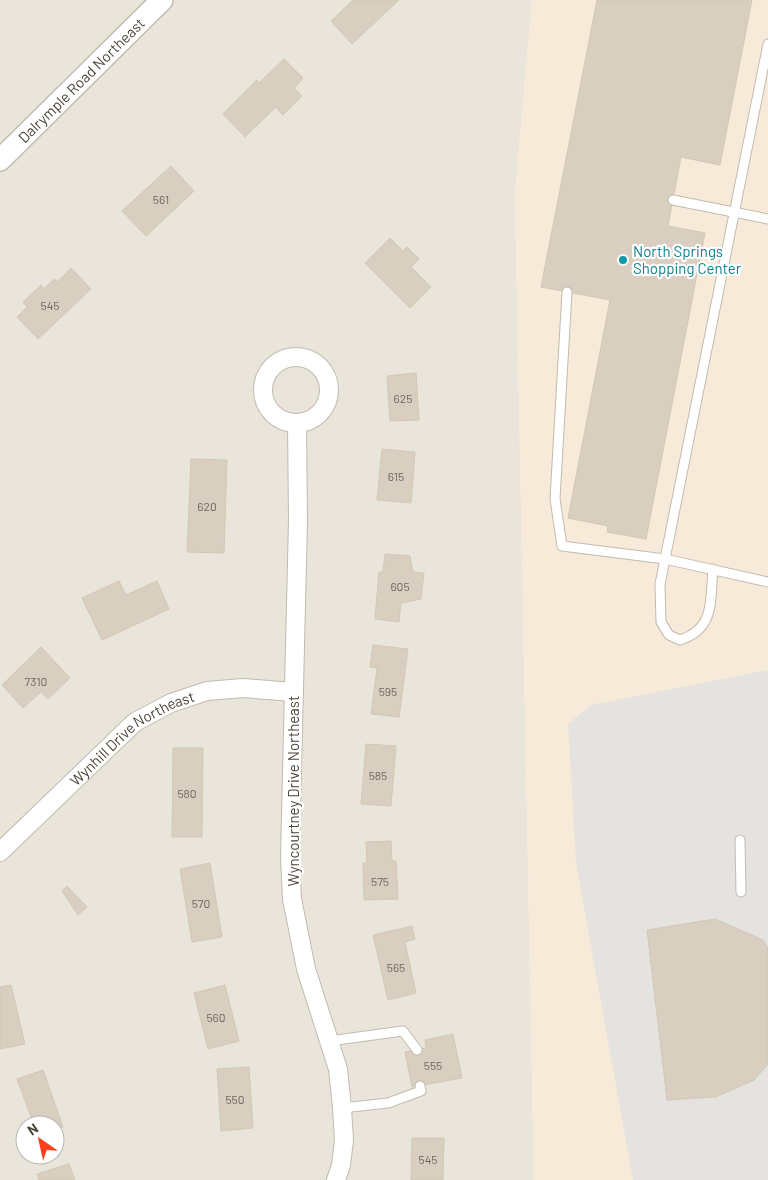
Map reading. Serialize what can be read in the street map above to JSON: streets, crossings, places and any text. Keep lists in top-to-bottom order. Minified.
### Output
{"streets":{"street":["Dalrymple Road Northeast","Wynhill Drive Northeast","Wyncourtney Drive Northeast"]},"crossings":[["Wynhill Drive Northeast","Wyncourtney Drive Northeast"]],"places":["North Springs Shopping Center"],"house_numbers":["561","545","625","615","620","605","7310","595","585","580","575","570","565","560","555","550","545"],"north":"top left"}
